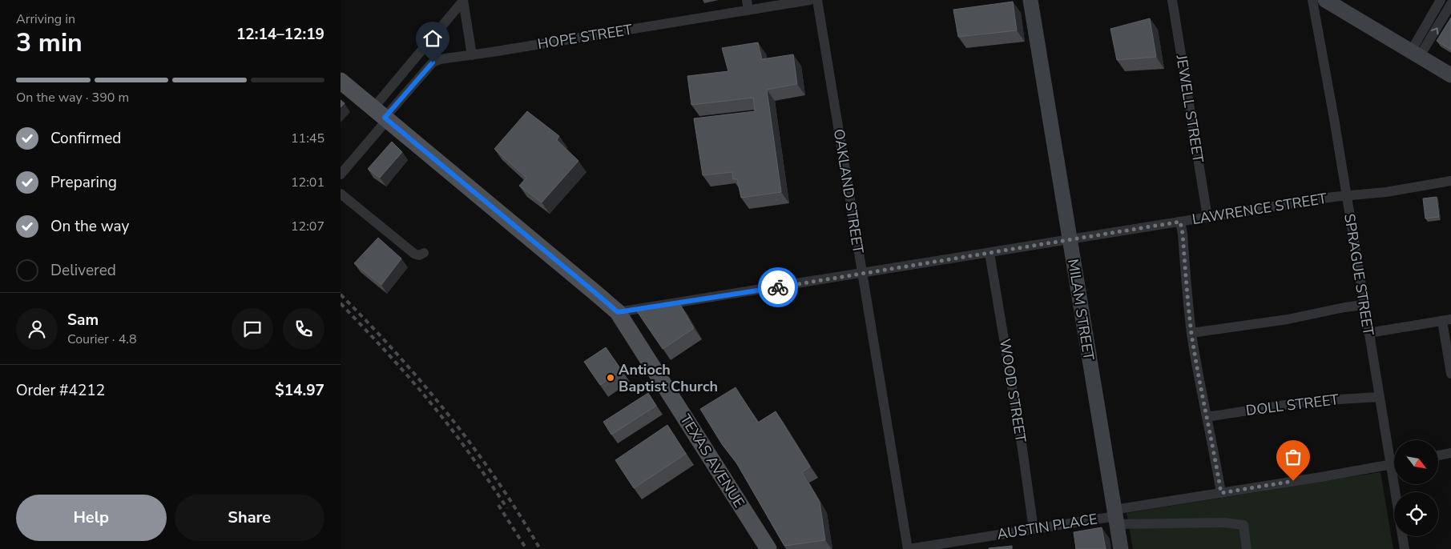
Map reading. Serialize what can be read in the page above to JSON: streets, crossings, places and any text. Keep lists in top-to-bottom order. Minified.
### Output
{"streets":{"main road":["TEXAS AVENUE"],"street":["HOPE STREET","JEWELL STREET","OAKLAND STREET","LAWRENCE STREET","SPRAGUE STREET","MILAM STREET","WOOD STREET","DOLL STREET","AUSTIN PLACE"]},"crossings":[["HOPE STREET","TEXAS AVENUE"],["JEWELL STREET","LAWRENCE STREET"],["OAKLAND STREET","LAWRENCE STREET"],["OAKLAND STREET","AUSTIN PLACE"],["LAWRENCE STREET","SPRAGUE STREET"],["LAWRENCE STREET","MILAM STREET"],["LAWRENCE STREET","WOOD STREET"],["LAWRENCE STREET","TEXAS AVENUE"],["SPRAGUE STREET","DOLL STREET"],["MILAM STREET","AUSTIN PLACE"],["WOOD STREET","AUSTIN PLACE"]],"places":["Antioch Baptist Church"],"north":"bottom right","page":{"heading":["3 min","Arriving in","12:14–12:19"],"panel":["Sam","Courier · 4.8","Order #4212","$14.97"],"bar":"On the way · 390 m","list":[["Confirmed","11:45"],["Preparing","12:01"],["On the way","12:07"],"Delivered"],"buttons":["Help","Share"]}}
